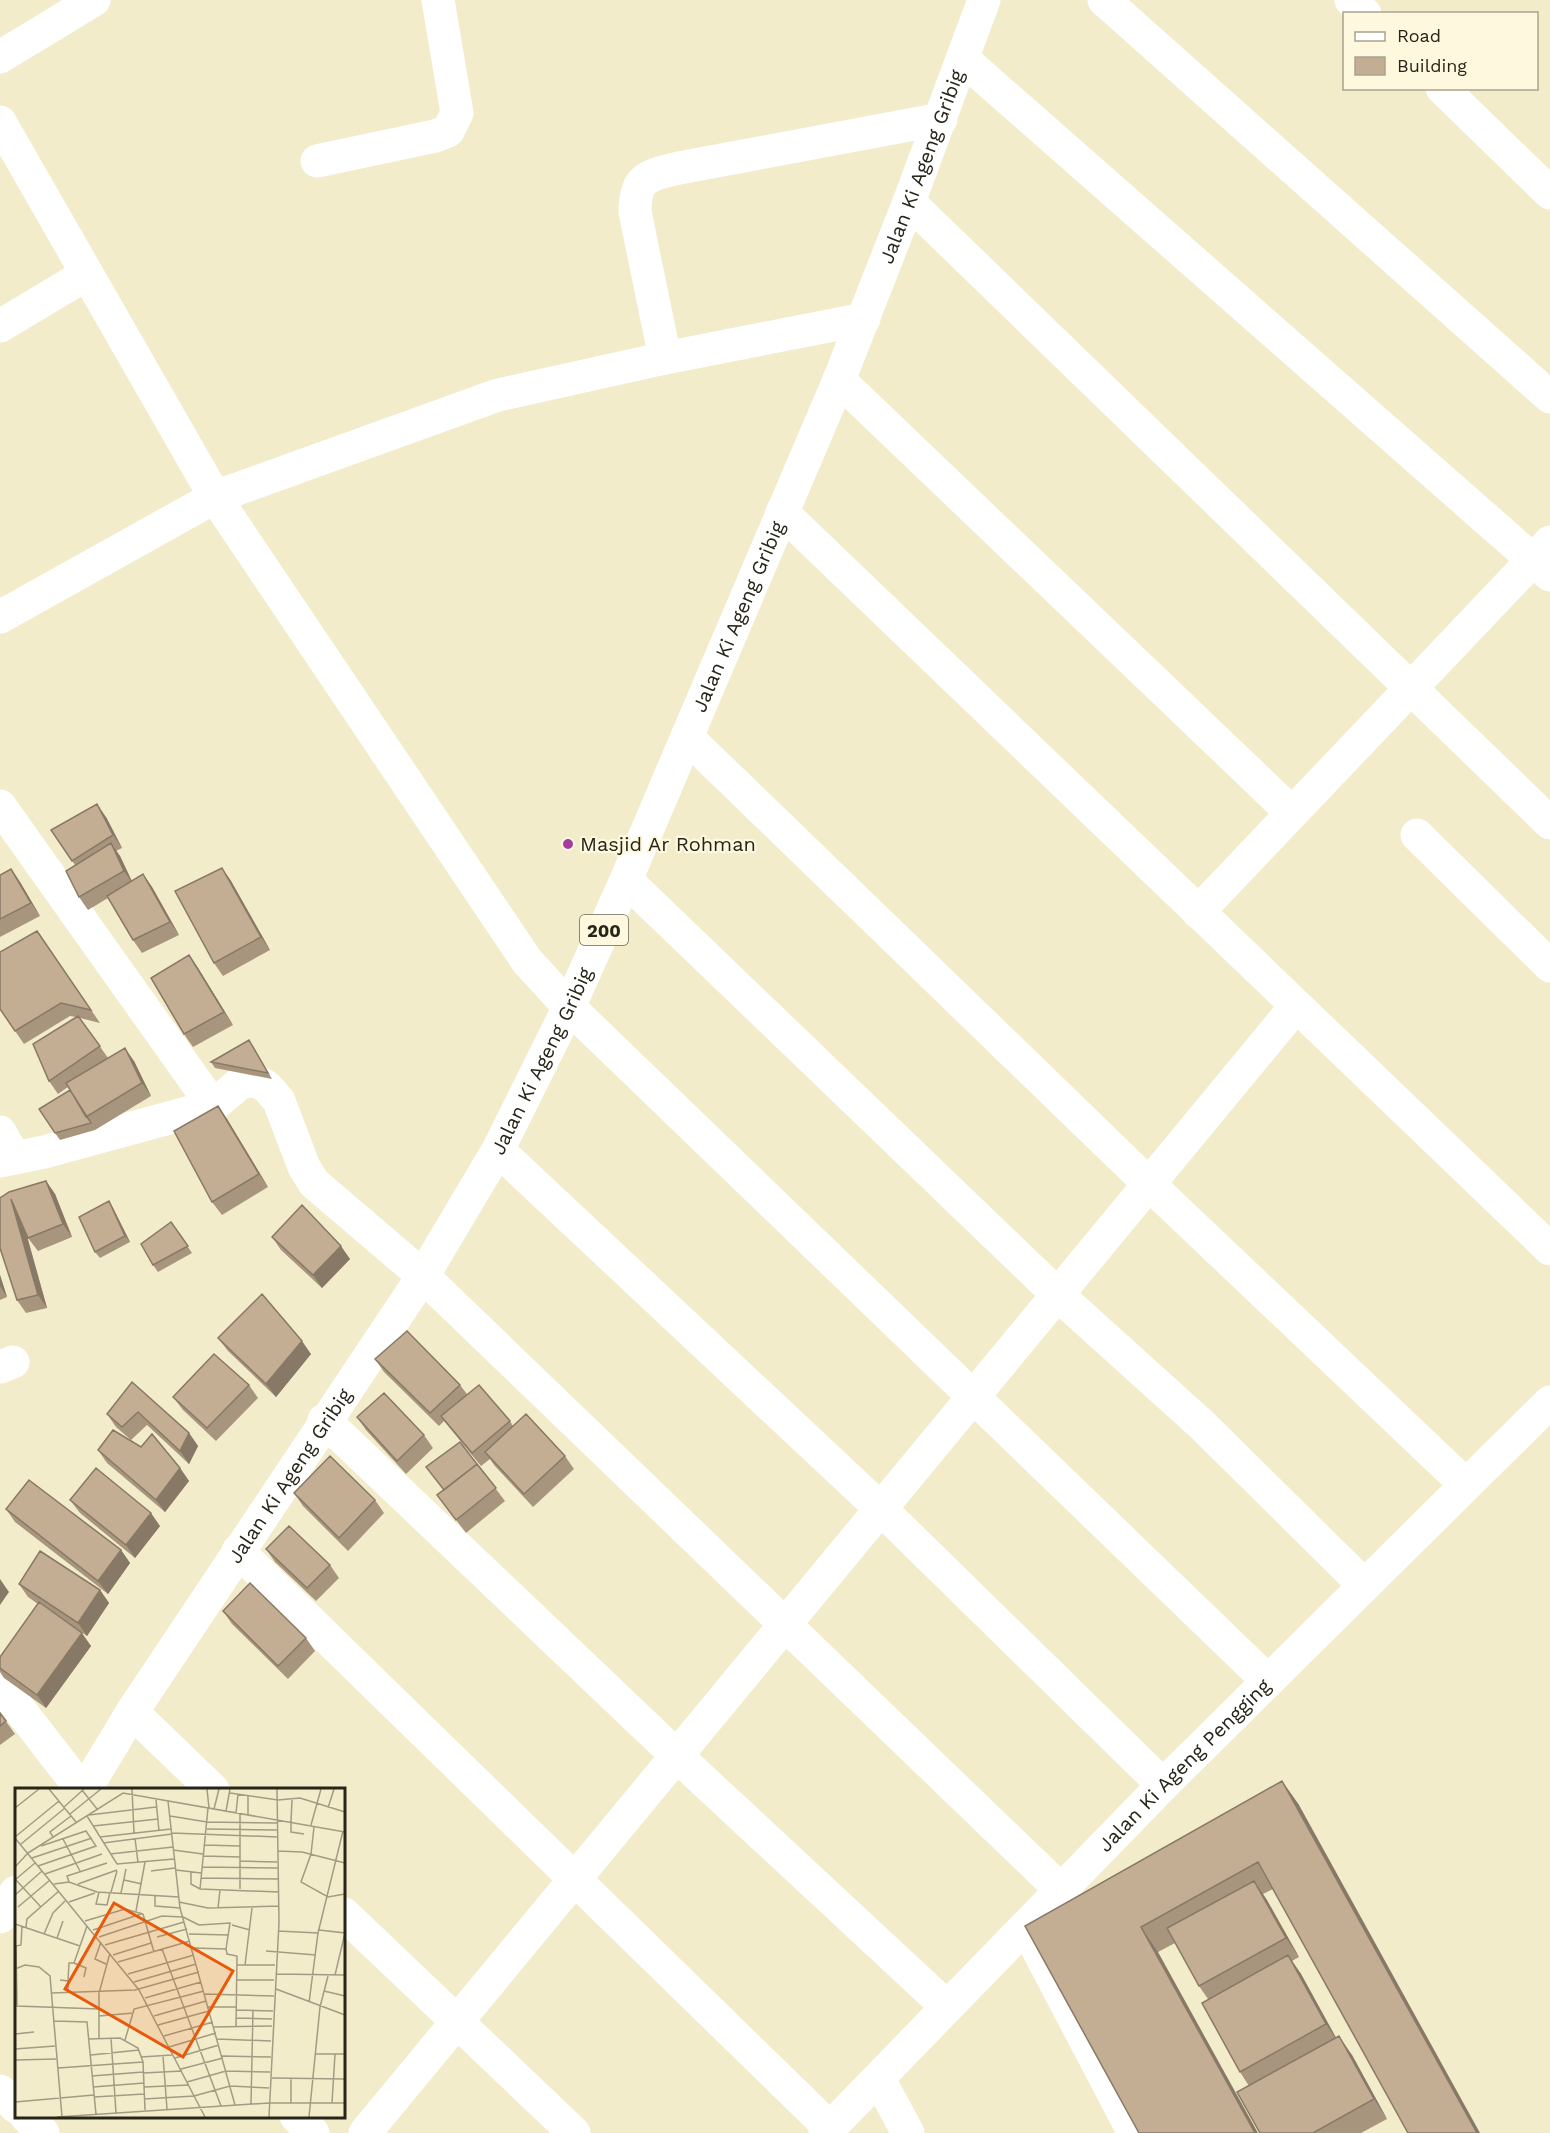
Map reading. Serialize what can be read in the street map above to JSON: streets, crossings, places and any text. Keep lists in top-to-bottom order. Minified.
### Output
{"streets":{"street":["Jalan Ki Ageng Gribig","200","Jalan Ki Ageng Pengging"]},"places":["Masjid Ar Rohman"],"legend":["Road","Building"]}
